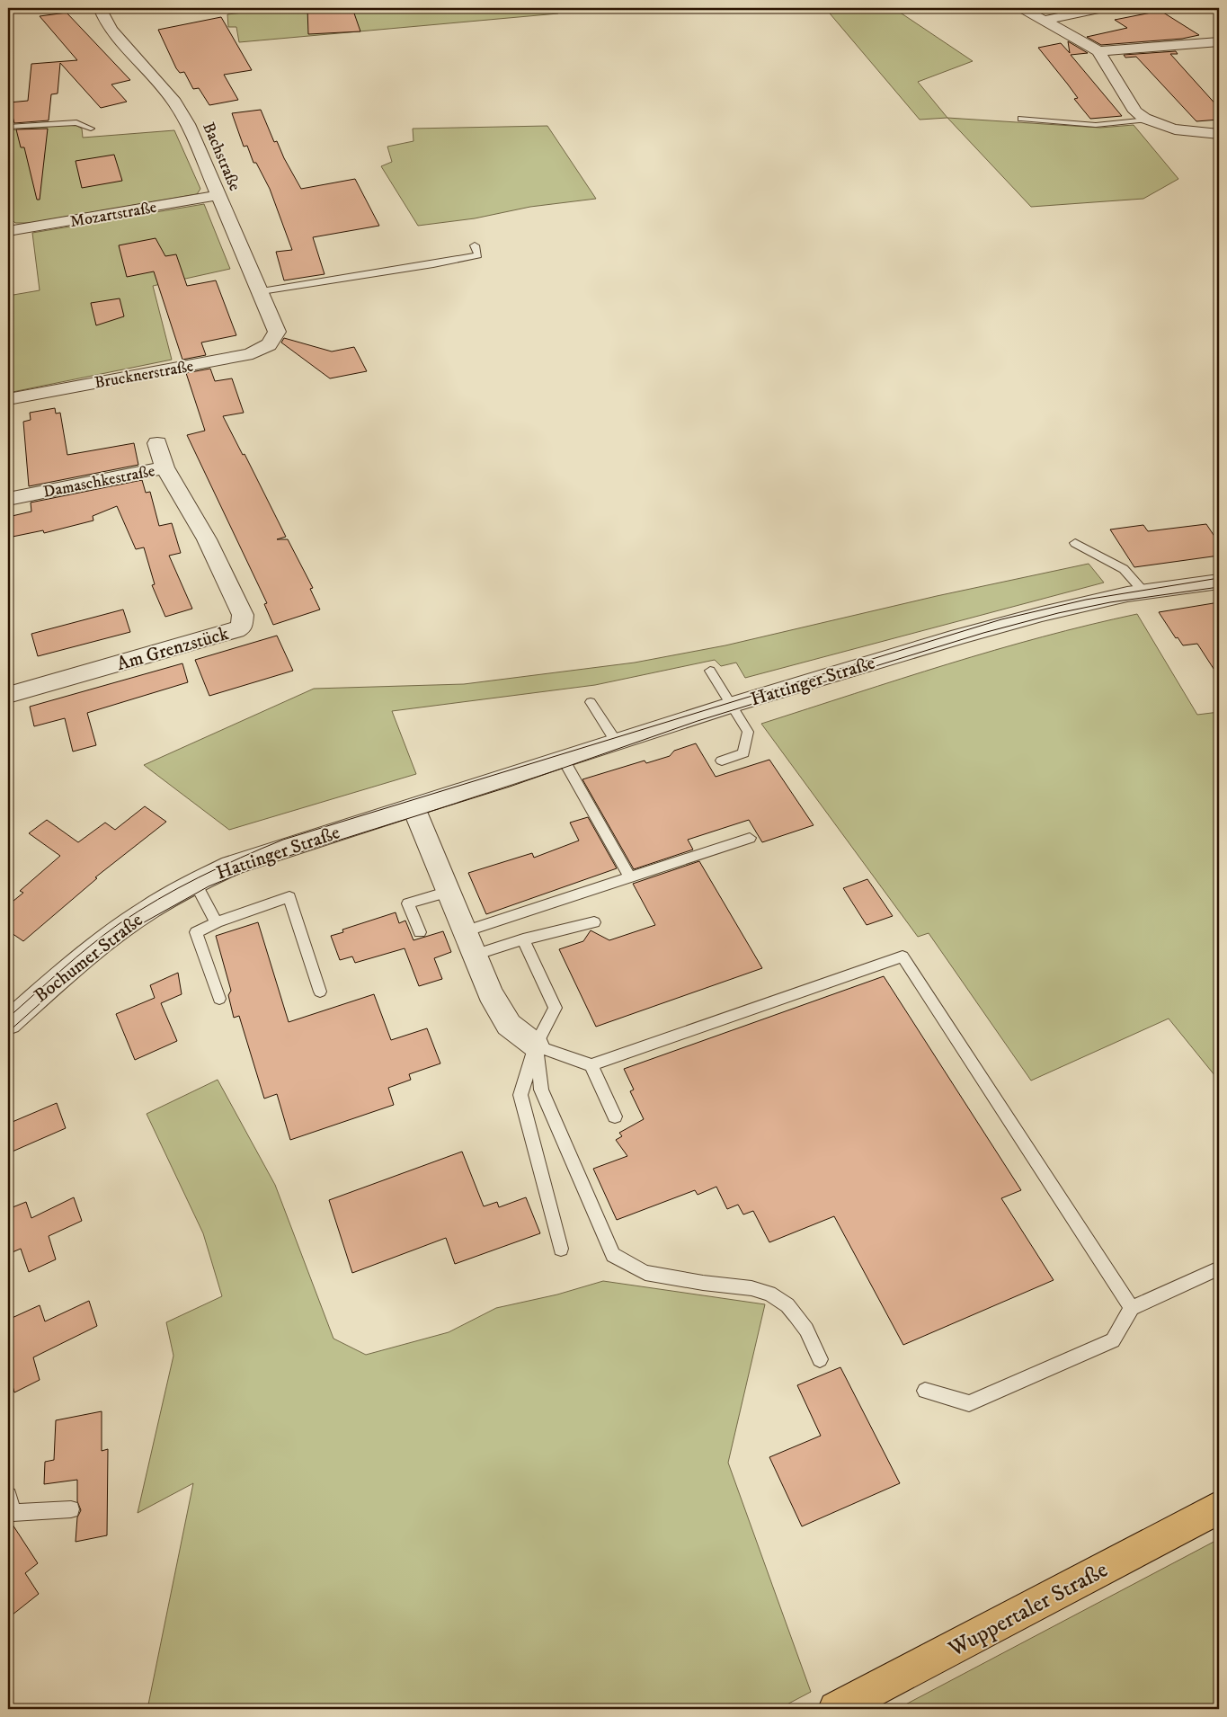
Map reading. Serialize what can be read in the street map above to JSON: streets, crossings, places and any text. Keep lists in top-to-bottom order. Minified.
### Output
{"streets":{"main road":["Wuppertaler Straße"],"street":["Bachstraße","Mozartstraße","Brucknerstraße","Damaschkestraße","Am Grenzstück","Hattinger Straße","Bochumer Straße"]},"crossings":[["Bachstraße","Mozartstraße"],["Bachstraße","Brucknerstraße"],["Damaschkestraße","Am Grenzstück"],["Hattinger Straße","Bochumer Straße"]]}
